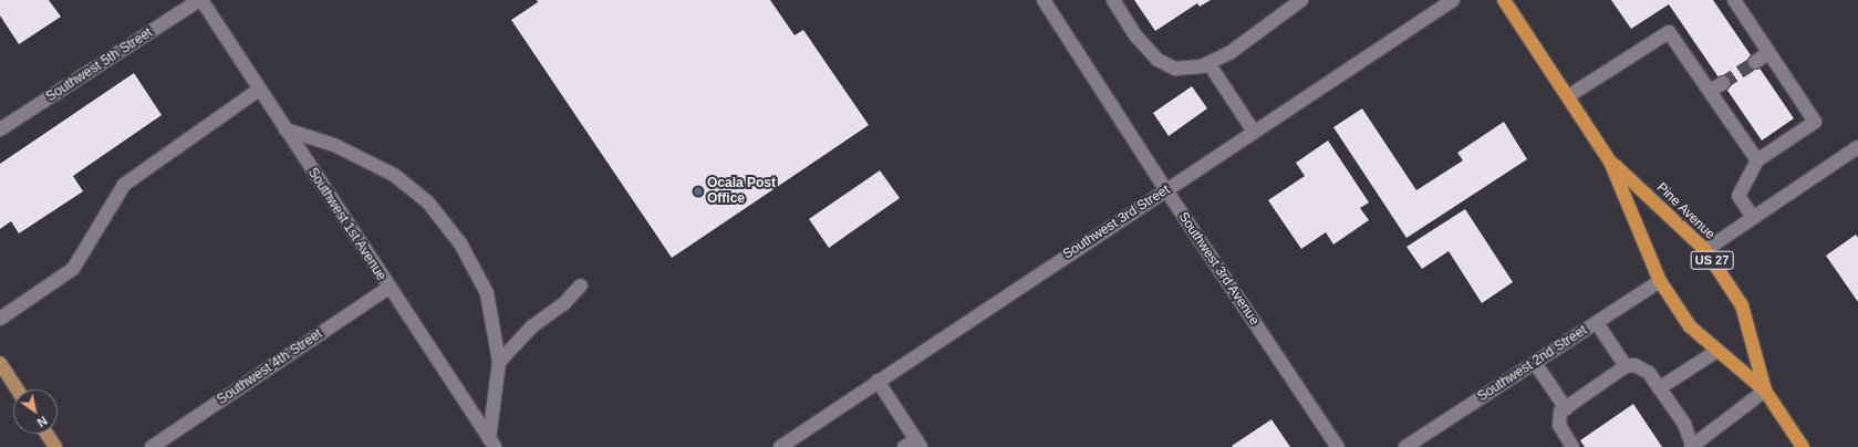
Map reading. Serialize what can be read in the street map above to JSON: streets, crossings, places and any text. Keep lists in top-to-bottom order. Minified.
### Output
{"streets":{"highway":["Pine Avenue","US 27"],"street":["Southwest 5th Street","Southwest 3rd Street","Southwest 1st Avenue","Southwest 3rd Avenue","Southwest 2nd Street","Southwest 4th Street"]},"crossings":[["Southwest 5th Street","Southwest 1st Avenue"],["Pine Avenue","Southwest 2nd Street"],["Southwest 3rd Street","Southwest 3rd Avenue"],["Southwest 1st Avenue","Southwest 4th Street"]],"places":["Ocala Post Office"],"north":"bottom right"}
